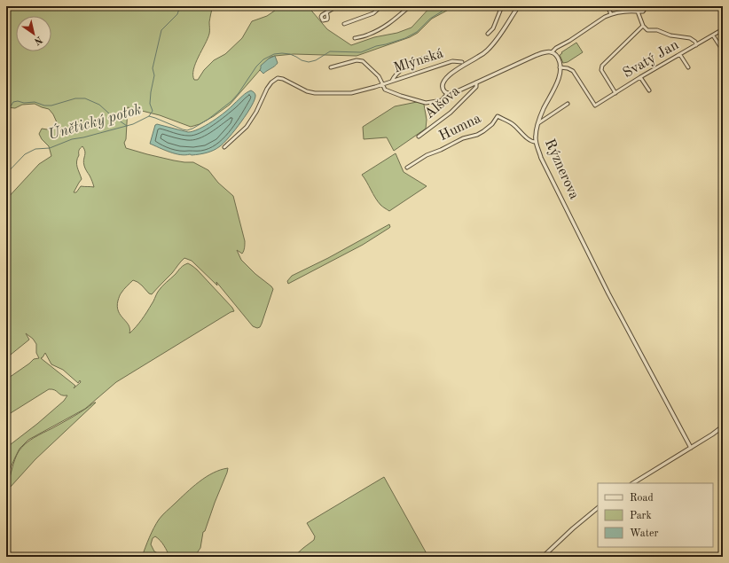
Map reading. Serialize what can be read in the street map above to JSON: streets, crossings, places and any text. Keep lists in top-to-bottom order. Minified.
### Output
{"streets":{"street":["Svatý Jan","Mlýnská","Alšova","Humna","Rýznerova"]},"crossings":[["Svatý Jan","Rýznerova"],["Humna","Rýznerova"]],"water":["Únětický potok"],"legend":["Road","Park","Water"],"north":"bottom right"}
